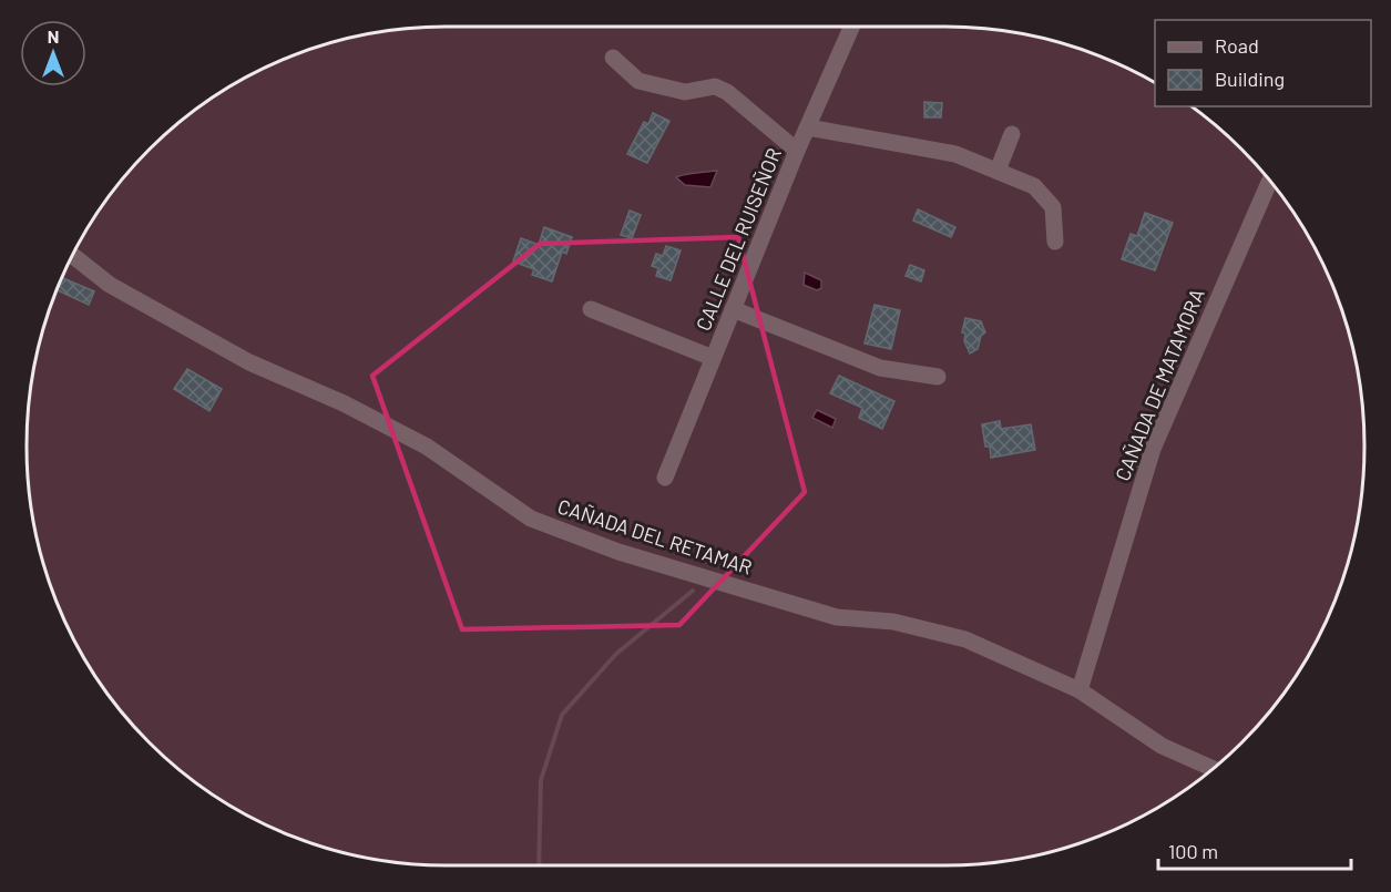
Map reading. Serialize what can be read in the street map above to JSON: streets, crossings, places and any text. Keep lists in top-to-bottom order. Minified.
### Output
{"streets":{"street":["CALLE DEL RUISEÑOR","CAÑADA DE MATAMORA","CAÑADA DEL RETAMAR"]},"crossings":[["CAÑADA DE MATAMORA","CAÑADA DEL RETAMAR"]],"legend":["Road","Building"],"scale_bar":"100 m","north":"top"}
